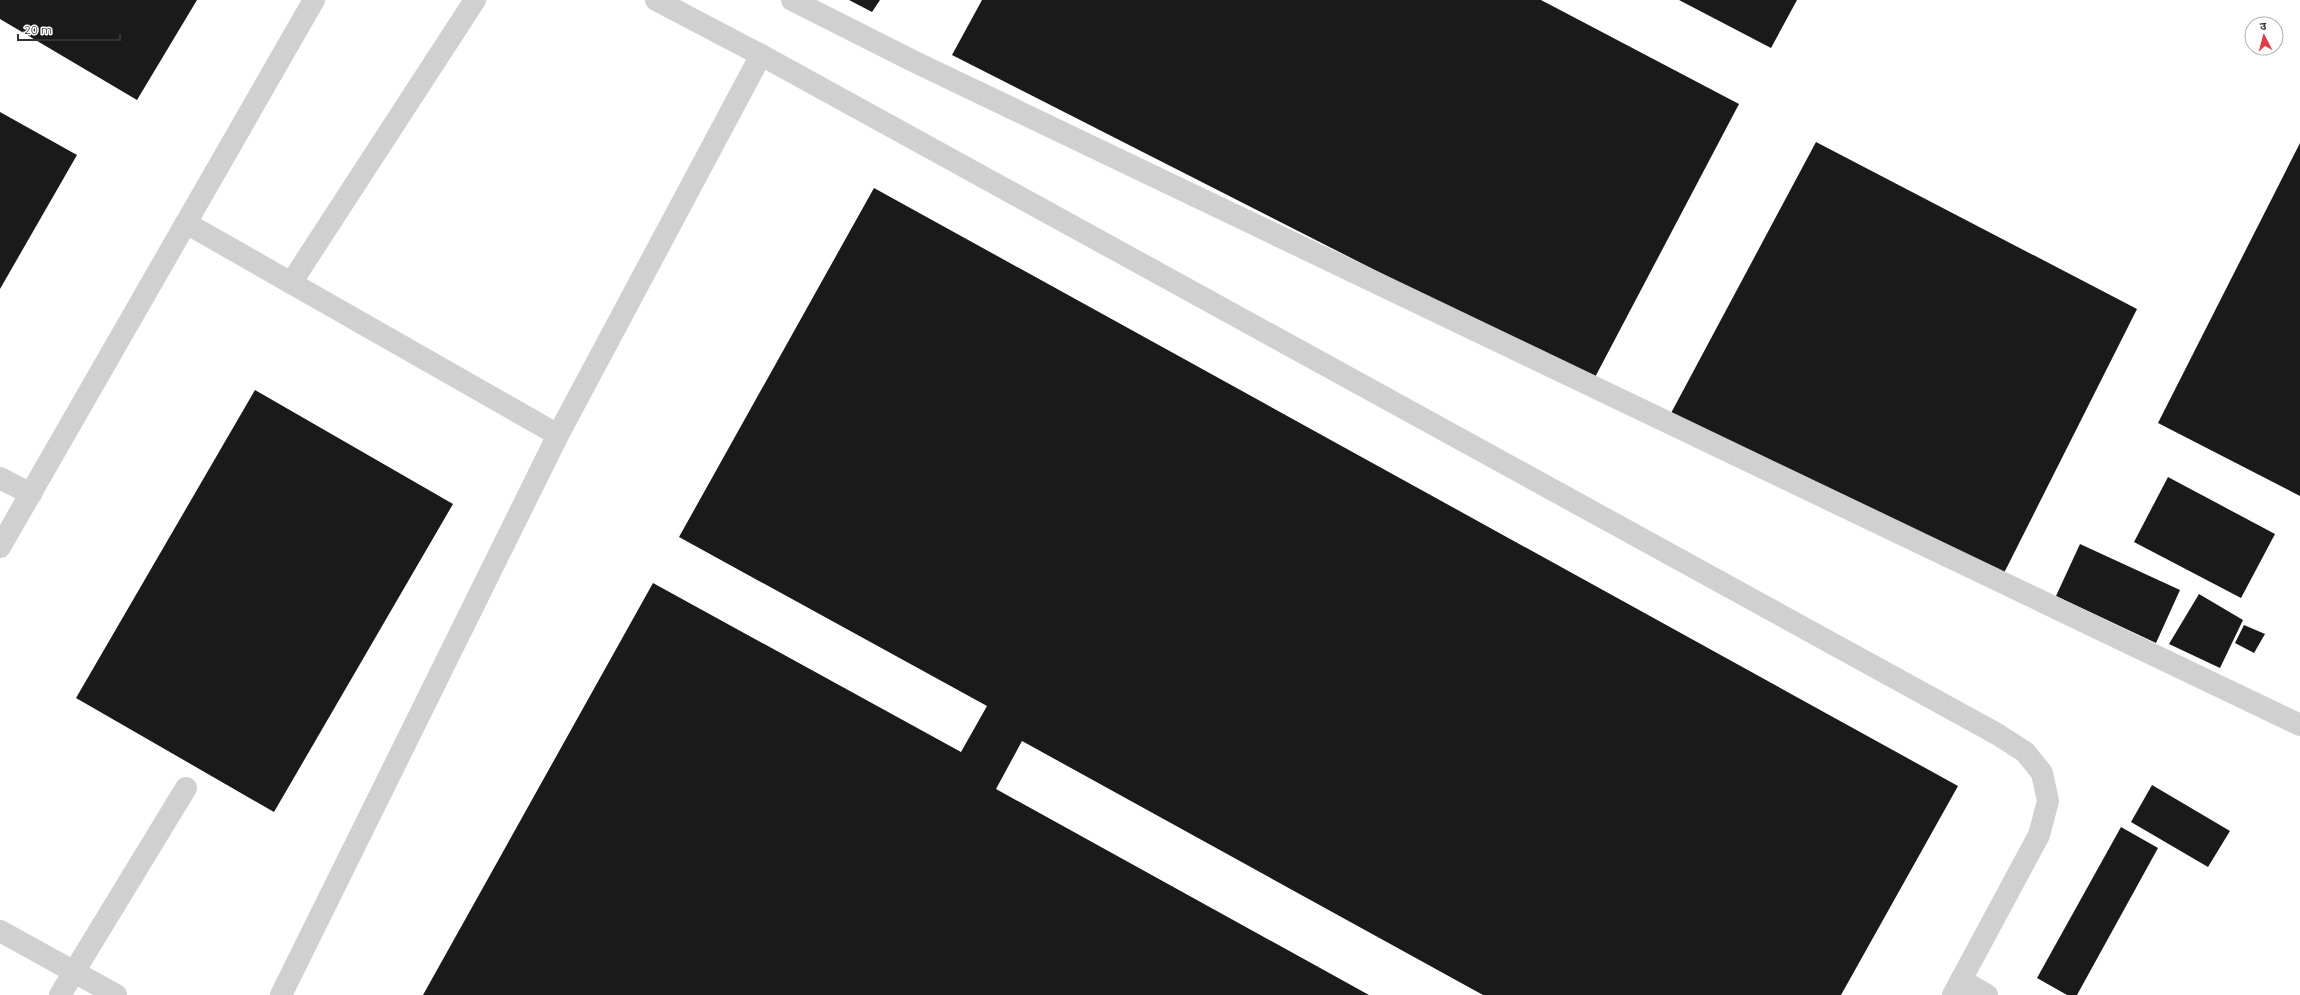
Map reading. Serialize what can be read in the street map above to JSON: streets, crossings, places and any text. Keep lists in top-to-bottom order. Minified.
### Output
{"scale_bar":"20 m","north":"top"}
